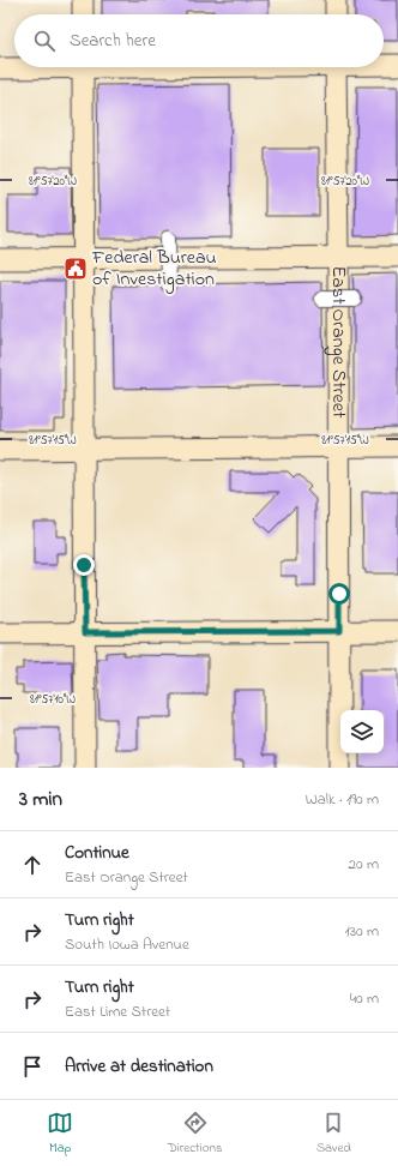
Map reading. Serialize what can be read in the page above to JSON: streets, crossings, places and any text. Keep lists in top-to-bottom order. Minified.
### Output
{"streets":{"street":["East Orange Street"]},"places":{"public building":["Federal Bureau of Investigation"]},"page":{"search":"Search here","heading":["3 min","Walk · 190 m"],"list":[["Continue","East Orange Street","20 m"],["Turn right","South Iowa Avenue","130 m"],["Turn right","East Lime Street","40 m"],"Arrive at destination"],"nav":["Map","Directions","Saved"]},"coordinates":["81°57'20\"W","81°57'15\"W","81°57'10\"W"]}
